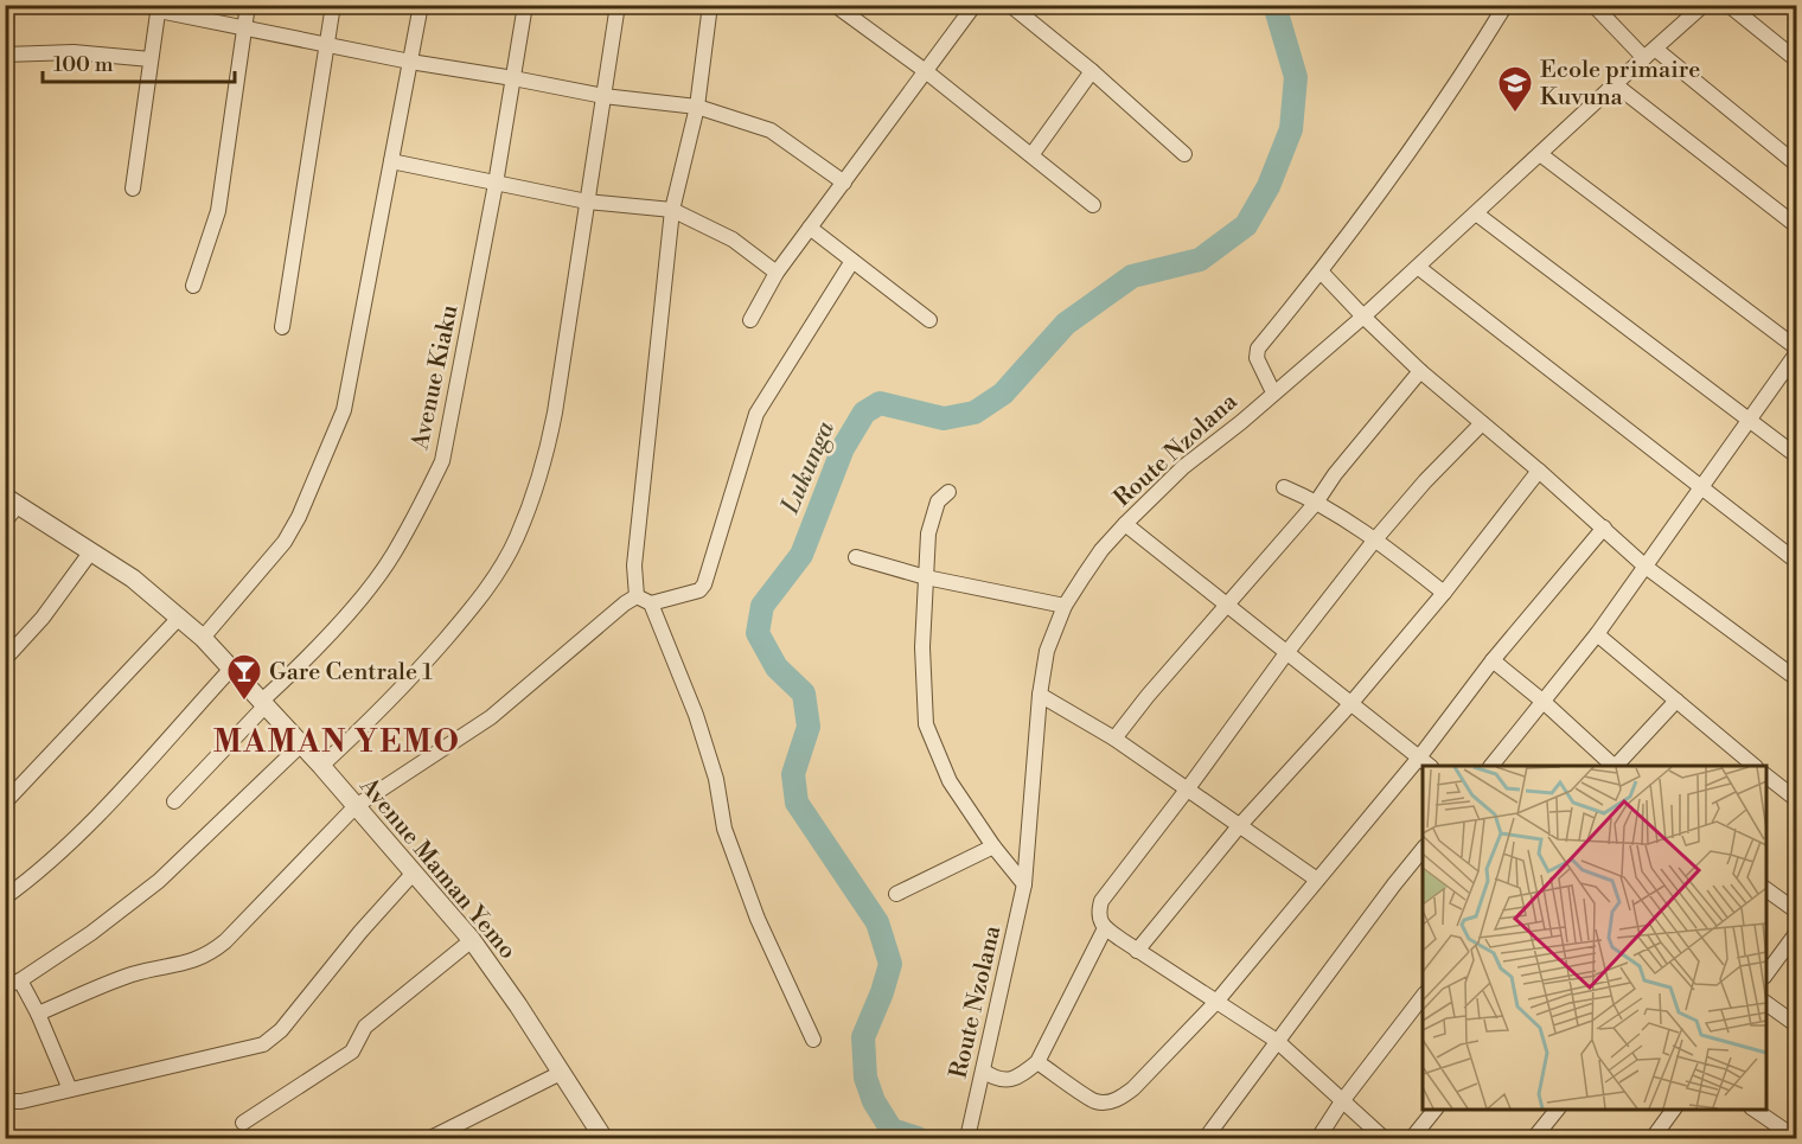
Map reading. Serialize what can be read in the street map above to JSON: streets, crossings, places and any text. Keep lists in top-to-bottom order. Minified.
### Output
{"streets":{"street":["Avenue Kiaku","Route Nzolana","Avenue Maman Yemo"]},"crossings":[["Avenue Kiaku","Avenue Maman Yemo"]],"districts":["MAMAN YEMO"],"water":["Lukunga"],"places":{"school or university":["Ecole primaire Kuvuna"],"bar":["Gare Centrale 1"]},"scale_bar":"100 m"}
